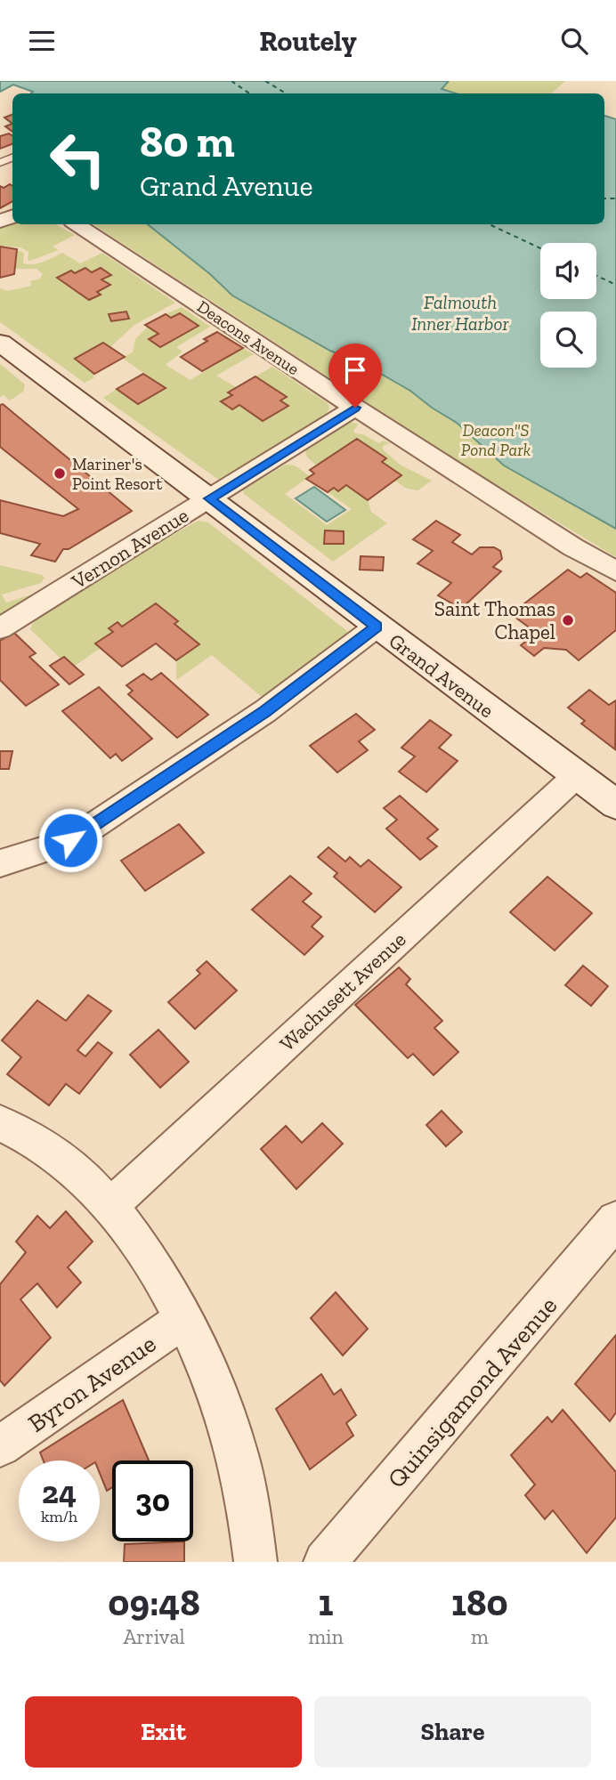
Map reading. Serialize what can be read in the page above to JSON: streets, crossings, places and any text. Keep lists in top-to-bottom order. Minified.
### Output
{"streets":{"main road":["Grand Avenue"],"street":["Deacons Avenue","Vernon Avenue","Wachusett Avenue","Byron Avenue","Quinsigamond Avenue"]},"crossings":[["Deacons Avenue","Vernon Avenue"],["Vernon Avenue","Grand Avenue"],["Grand Avenue","Wachusett Avenue"]],"water":["Falmouth Inner Harbor"],"parks":["Deacon\"S Pond Park"],"places":["Mariner's Point Resort","Saint Thomas Chapel"],"page":{"header":"Routely","turn":["80 m","Grand Avenue"],"speed":"24 km/h","limit":"30","eta":["09:48","Arrival","1","min","180","m"],"buttons":["Exit","Share"]}}
